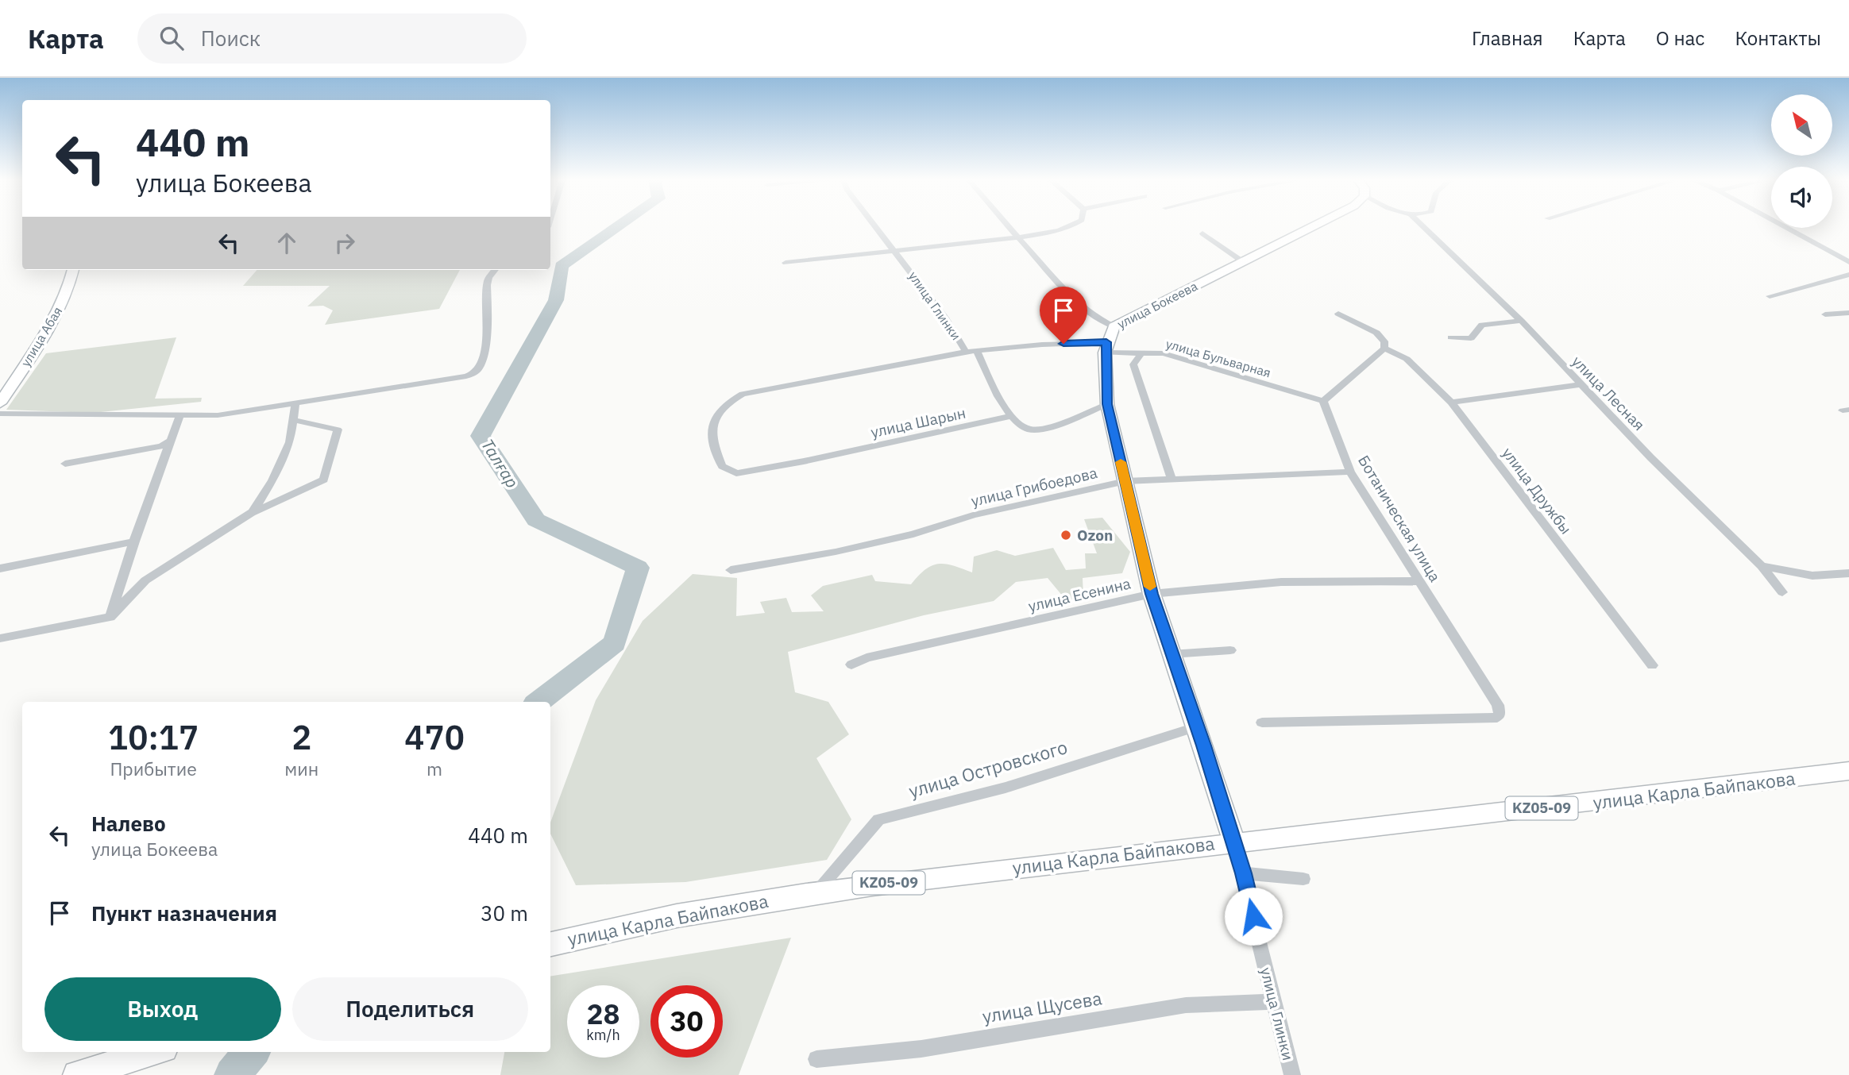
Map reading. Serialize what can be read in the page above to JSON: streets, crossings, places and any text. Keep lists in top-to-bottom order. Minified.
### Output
{"streets":{"main road":["улица Бокеева","улица Глинки","улица Абая","улица Карла Байпакова","KZ05-09"],"street":["улица Бульварная","улица Лесная","улица Шарын","улица Грибоедова","улица Дружбы","Ботаническая улица","улица Есенина","улица Островского","улица Щусева"]},"crossings":[["улица Бокеева","улица Глинки"],["улица Бокеева","улица Бульварная"],["улица Бокеева","улица Шарын"],["улица Глинки","улица Бульварная"],["улица Глинки","улица Шарын"],["улица Глинки","улица Грибоедова"],["улица Глинки","улица Есенина"],["улица Глинки","улица Островского"],["улица Глинки","улица Карла Байпакова"],["улица Глинки","улица Щусева"],["улица Бульварная","Ботаническая улица"],["улица Грибоедова","Ботаническая улица"],["Ботаническая улица","улица Есенина"],["улица Островского","улица Карла Байпакова"]],"water":["Талғар"],"places":["Ozon"],"north":"top left","page":{"header":"Карта","search":"Поиск","nav":["Главная","Карта","О нас","Контакты"],"turn":["440 m","улица Бокеева"],"eta":["10:17","Прибытие","2","мин","470","m"],"list":[{"name":"Налево","note":"улица Бокеева","value":"440 m"},{"name":"Пункт назначения","value":"30 m"}],"buttons":["Выход","Поделиться"],"speed":"28 km/h","limit":"30"}}
